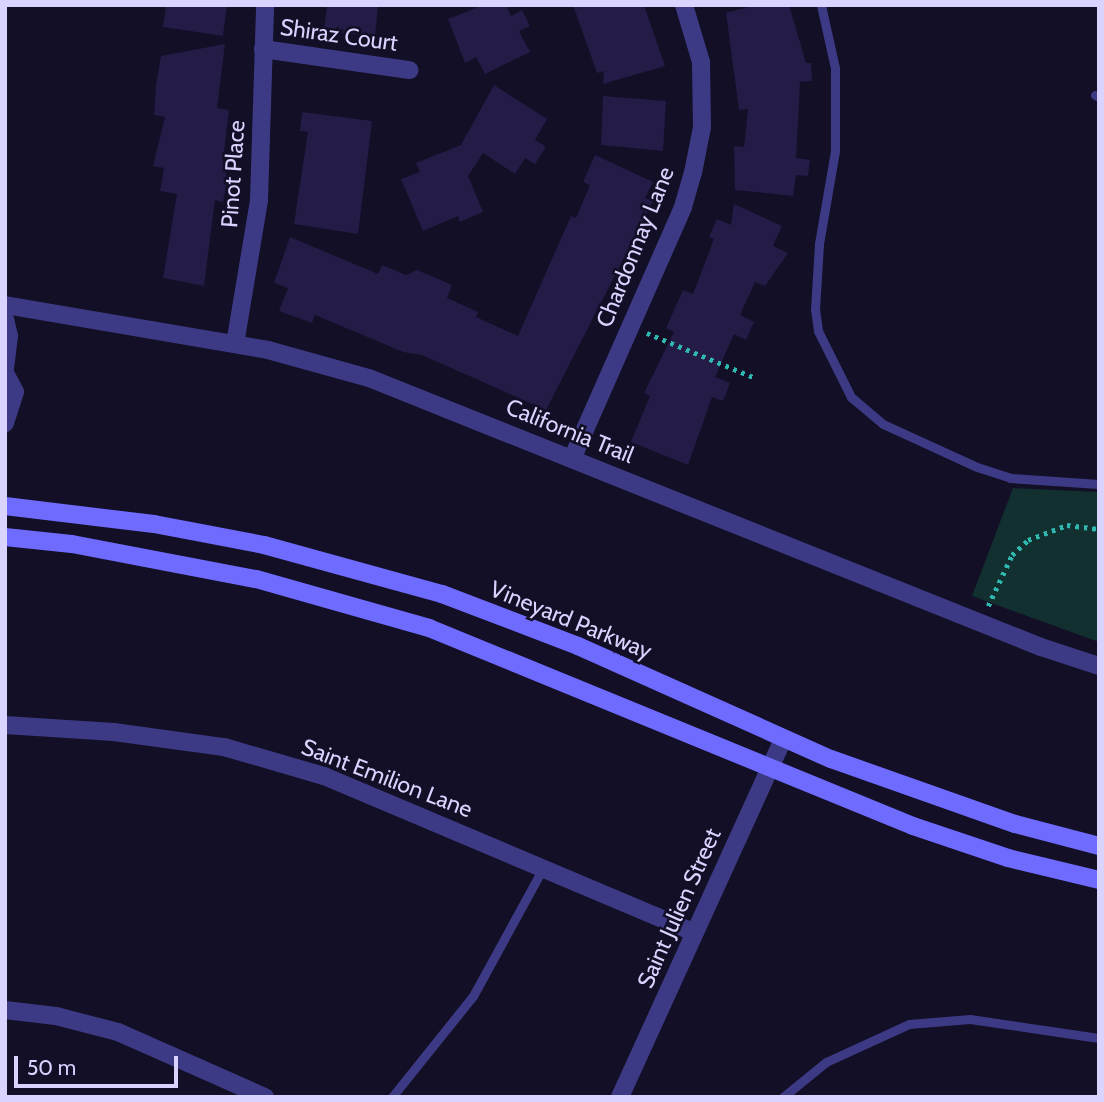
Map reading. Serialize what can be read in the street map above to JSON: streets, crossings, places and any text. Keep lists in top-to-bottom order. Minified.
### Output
{"streets":{"street":["Shiraz Court","Pinot Place","Chardonnay Lane","California Trail","Vineyard Parkway","Saint Emilion Lane","Saint Julien Street"]},"crossings":[["Shiraz Court","Pinot Place"],["Pinot Place","California Trail"],["Chardonnay Lane","California Trail"],["Vineyard Parkway","Saint Julien Street"],["Saint Emilion Lane","Saint Julien Street"]],"scale_bar":"50 m"}
